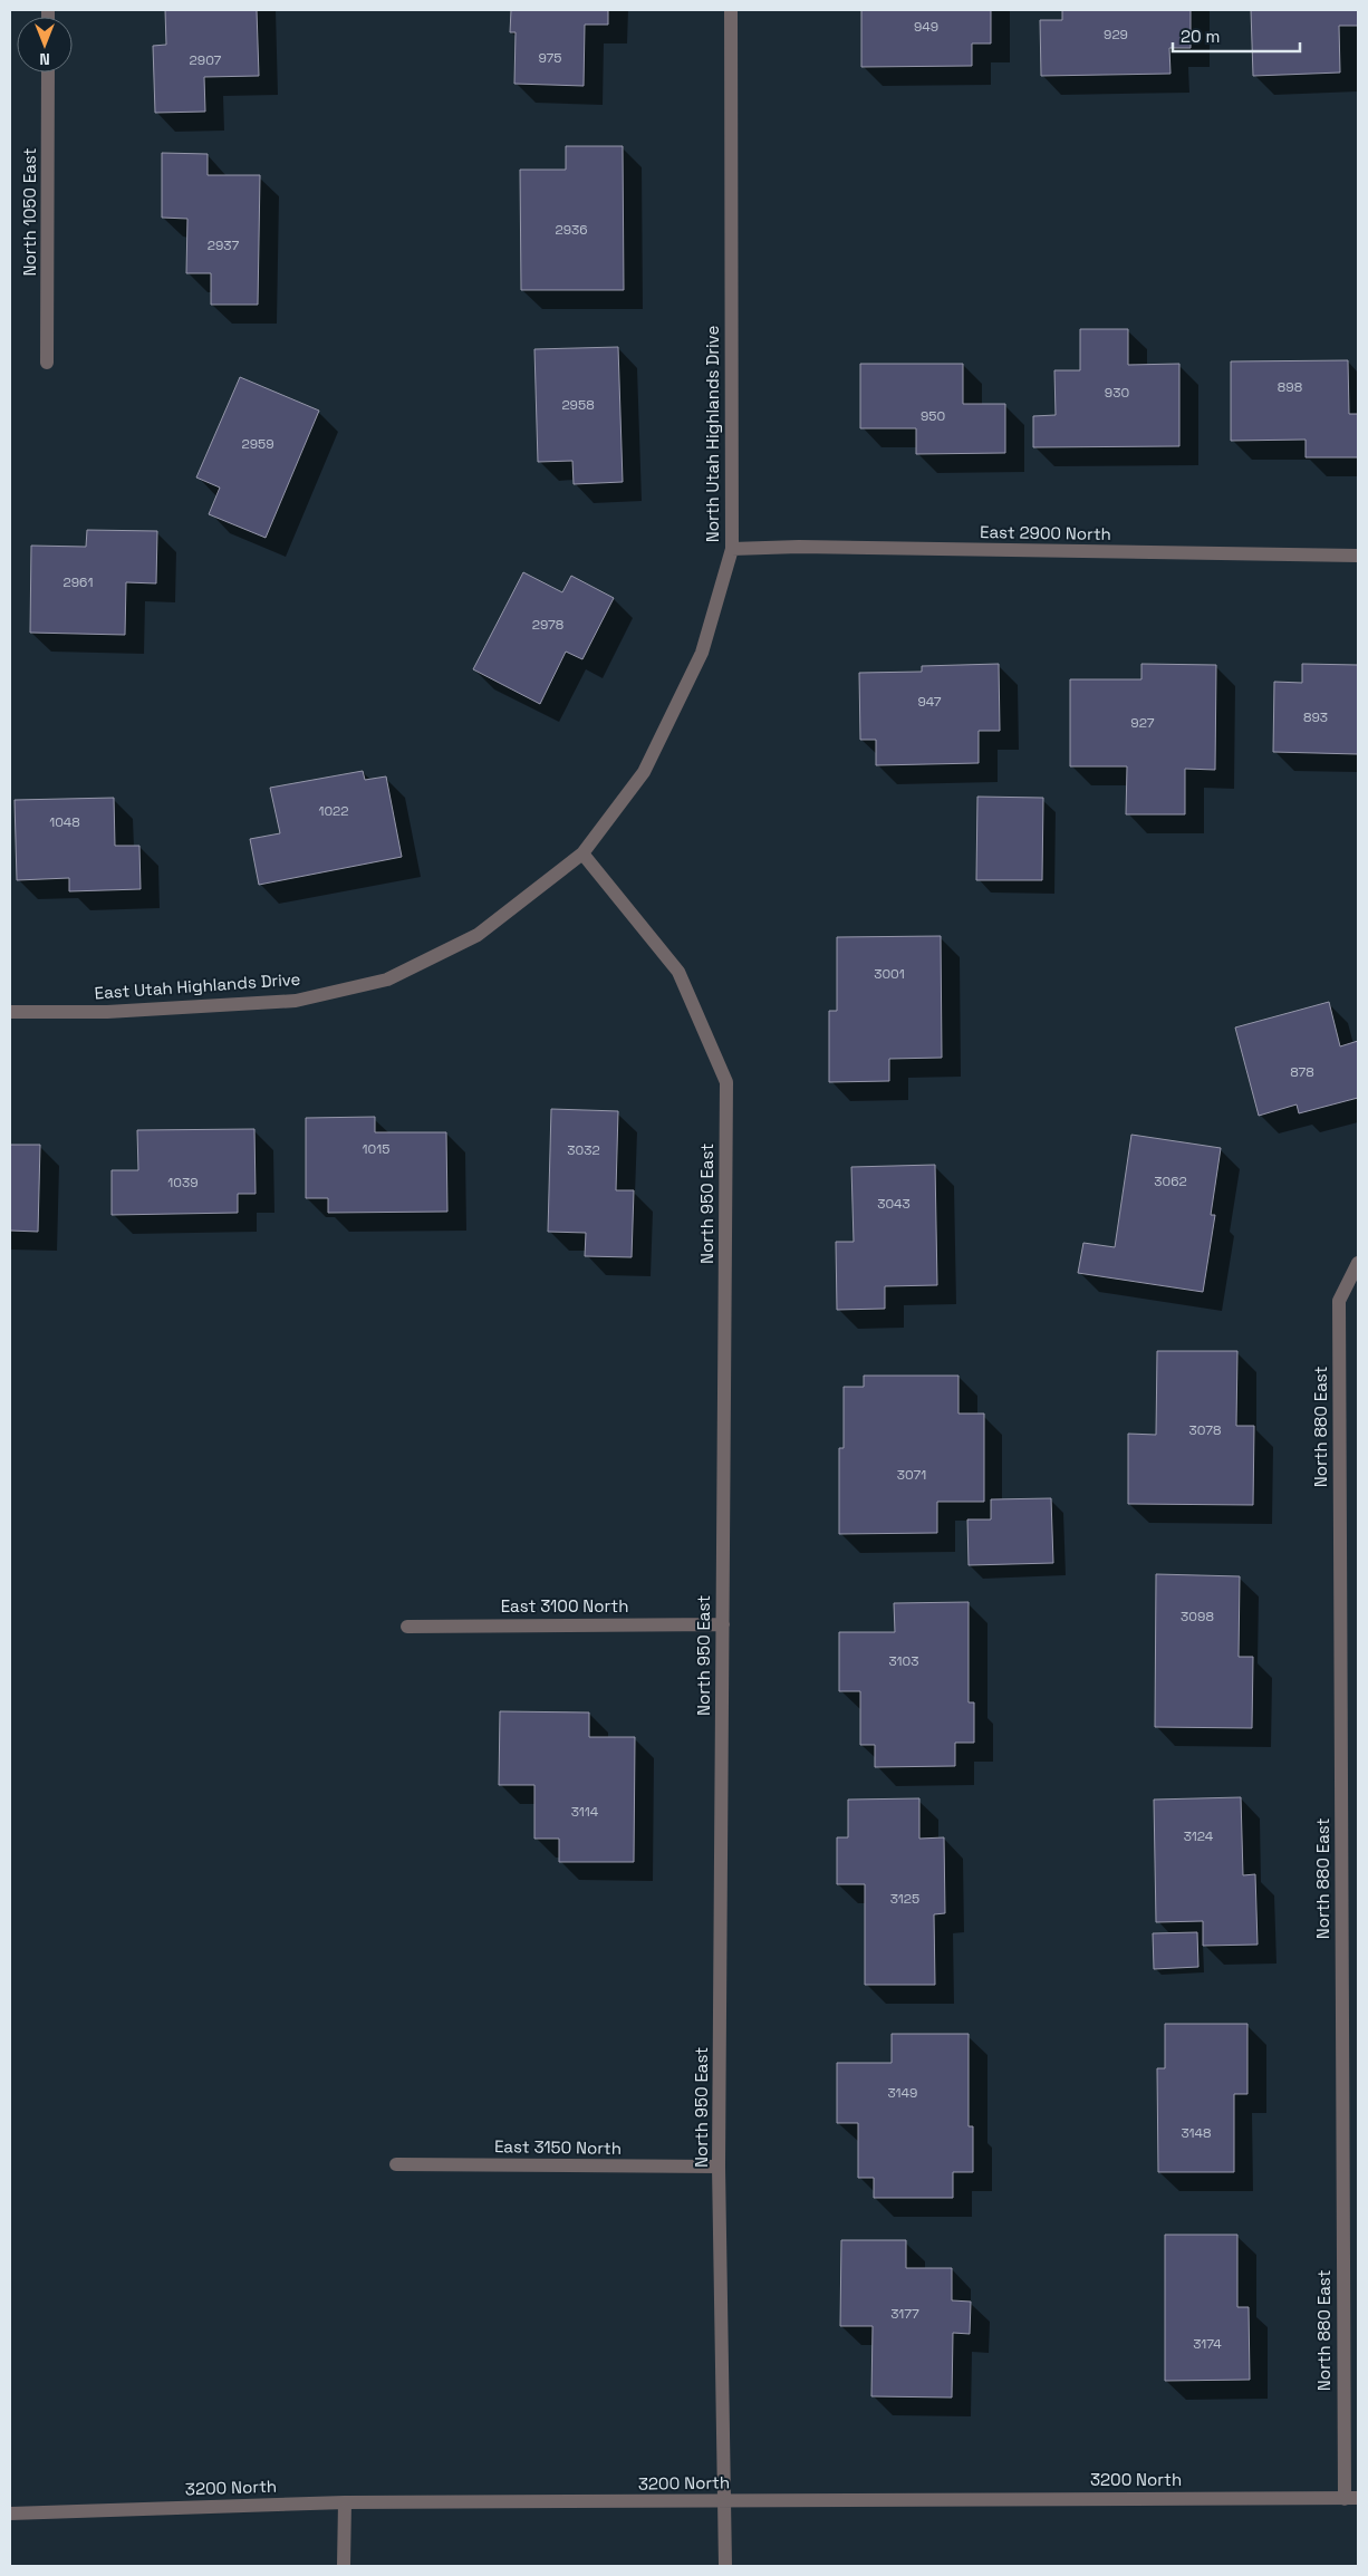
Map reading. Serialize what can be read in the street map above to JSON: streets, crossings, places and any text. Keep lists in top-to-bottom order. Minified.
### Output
{"streets":{"street":["North 1050 East","North Utah Highlands Drive","East 2900 North","East Utah Highlands Drive","North 950 East","North 880 East","East 3100 North","East 3150 North","3200 North"]},"crossings":[["North Utah Highlands Drive","East 2900 North"],["North Utah Highlands Drive","East Utah Highlands Drive"],["North Utah Highlands Drive","North 950 East"],["East Utah Highlands Drive","North 950 East"],["North 950 East","East 3100 North"],["North 950 East","East 3150 North"],["North 950 East","3200 North"],["North 880 East","3200 North"]],"house_numbers":["949","929","975","2907","2936","2937","898","930","2958","950","2959","2961","2978","947","893","927","1022","1048","3001","878","1015","3032","3062","1039","3043","3078","3071","3098","3103","3114","3124","3125","3149","3148","3177","3174"],"scale_bar":"20 m","north":"bottom"}
